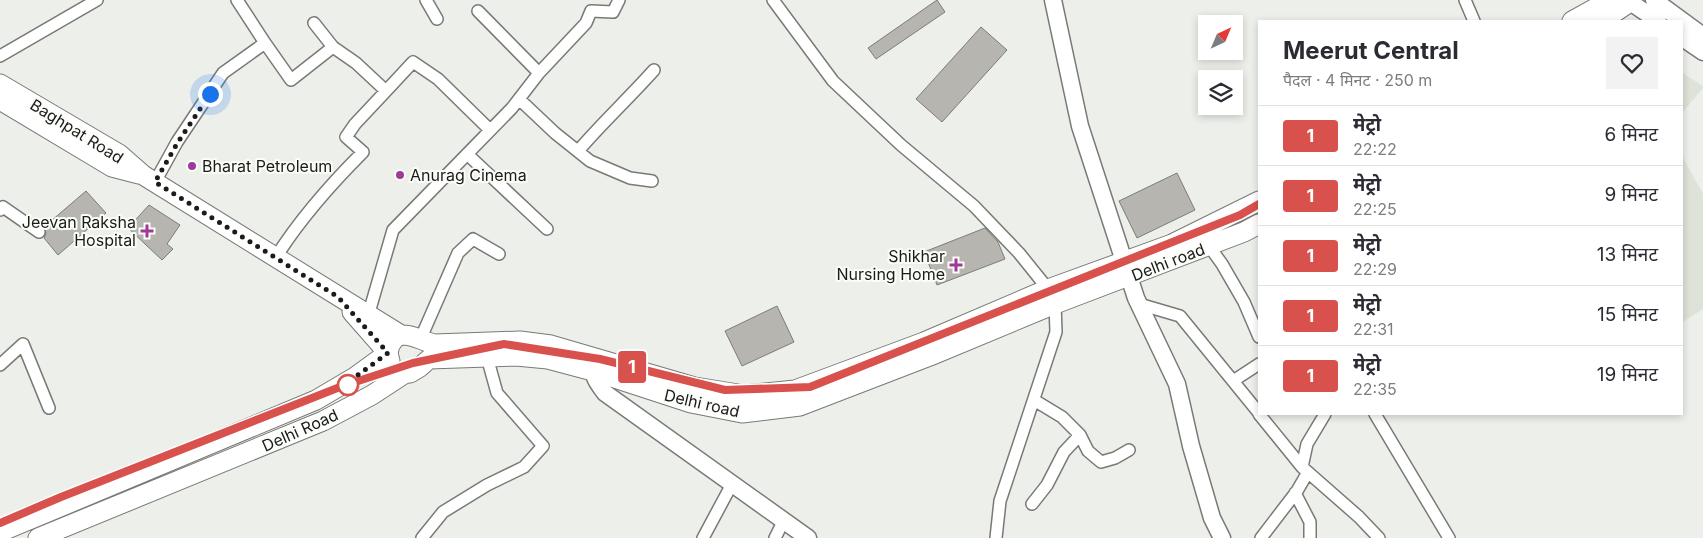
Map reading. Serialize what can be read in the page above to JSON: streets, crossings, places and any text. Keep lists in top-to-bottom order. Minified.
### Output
{"streets":{"main road":["Baghpat Road","Delhi road","Delhi Road"]},"crossings":[["Baghpat Road","Delhi Road"],["Delhi road","Delhi Road"]],"places":{"other":["Bharat Petroleum","Anurag Cinema"],"health":["Jeevan Raksha Hospital","Shikhar Nursing Home"]},"lines":["metro line 1"],"north":"top right","page":{"on_map":"1","heading":["Meerut Central","पैदल · 4 मिनट · 250 m"],"list":[{"mark":"1","name":"मेट्रो","note":"22:22","value":"6 मिनट"},{"mark":"1","name":"मेट्रो","note":"22:25","value":"9 मिनट"},{"mark":"1","name":"मेट्रो","note":"22:29","value":"13 मिनट"},{"mark":"1","name":"मेट्रो","note":"22:31","value":"15 मिनट"},{"mark":"1","name":"मेट्रो","note":"22:35","value":"19 मिनट"}]}}
